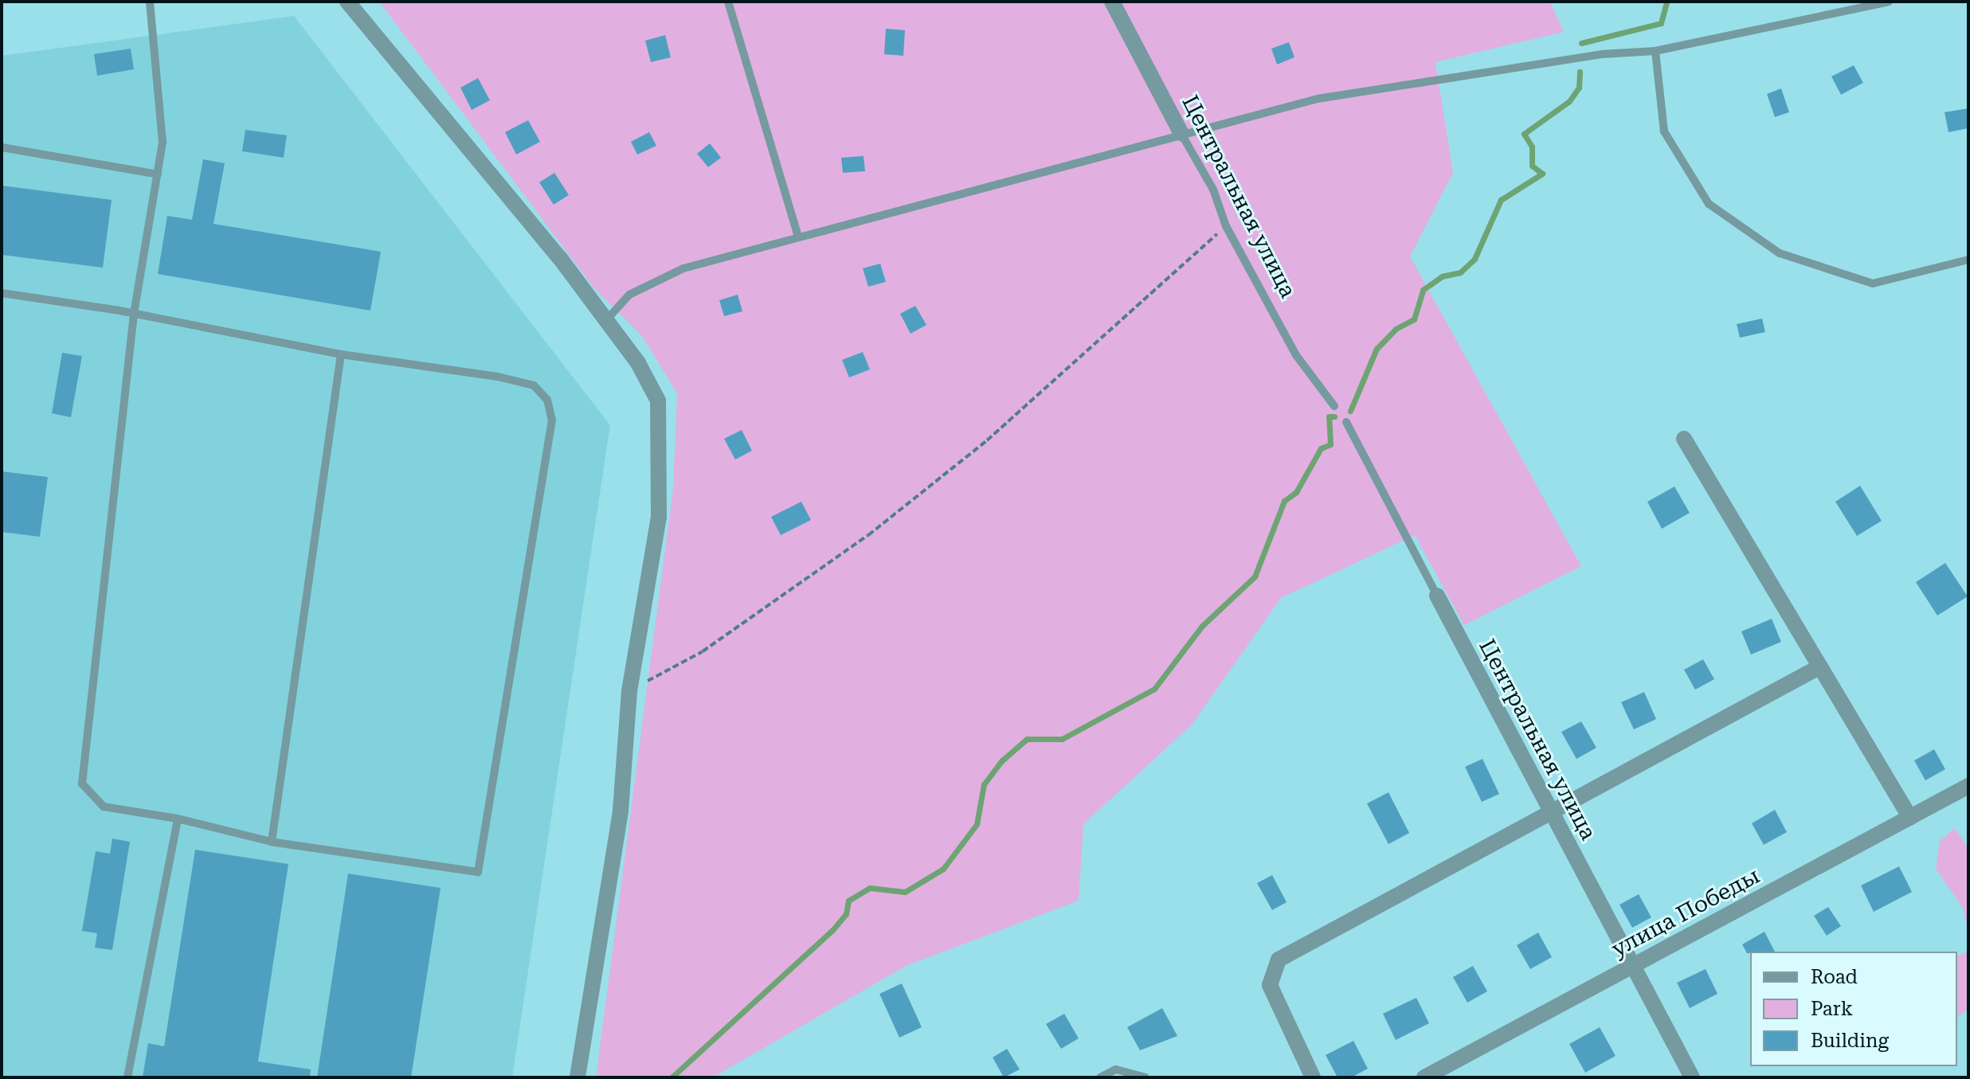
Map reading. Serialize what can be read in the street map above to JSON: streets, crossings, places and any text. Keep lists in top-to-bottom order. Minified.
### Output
{"streets":{"street":["Центральная улица","улица Победы"]},"crossings":[["Центральная улица","улица Победы"]],"legend":["Road","Park","Building"]}
